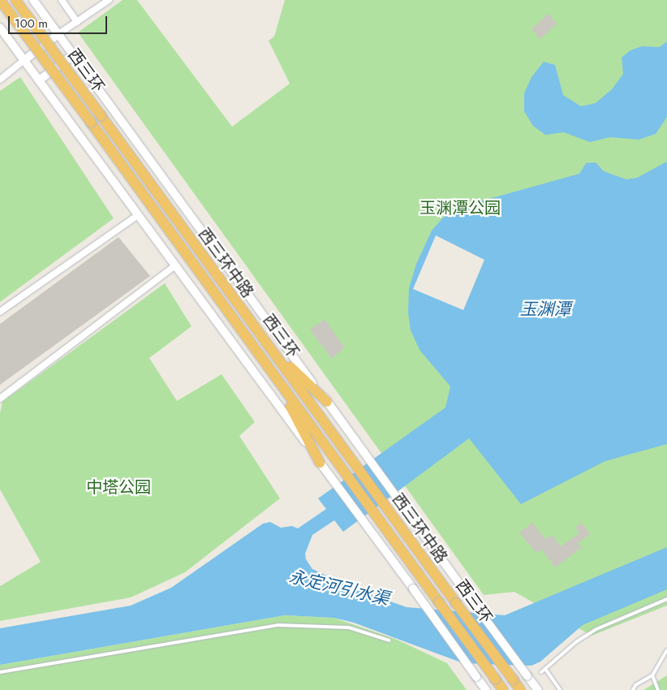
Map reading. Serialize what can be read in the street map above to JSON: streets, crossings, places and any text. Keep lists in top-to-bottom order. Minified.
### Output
{"streets":{"highway":["西三环"],"street":["西三环中路"]},"water":["玉渊潭","永定河引水渠"],"parks":["玉渊潭公园","中塔公园"],"scale_bar":"100 m"}
